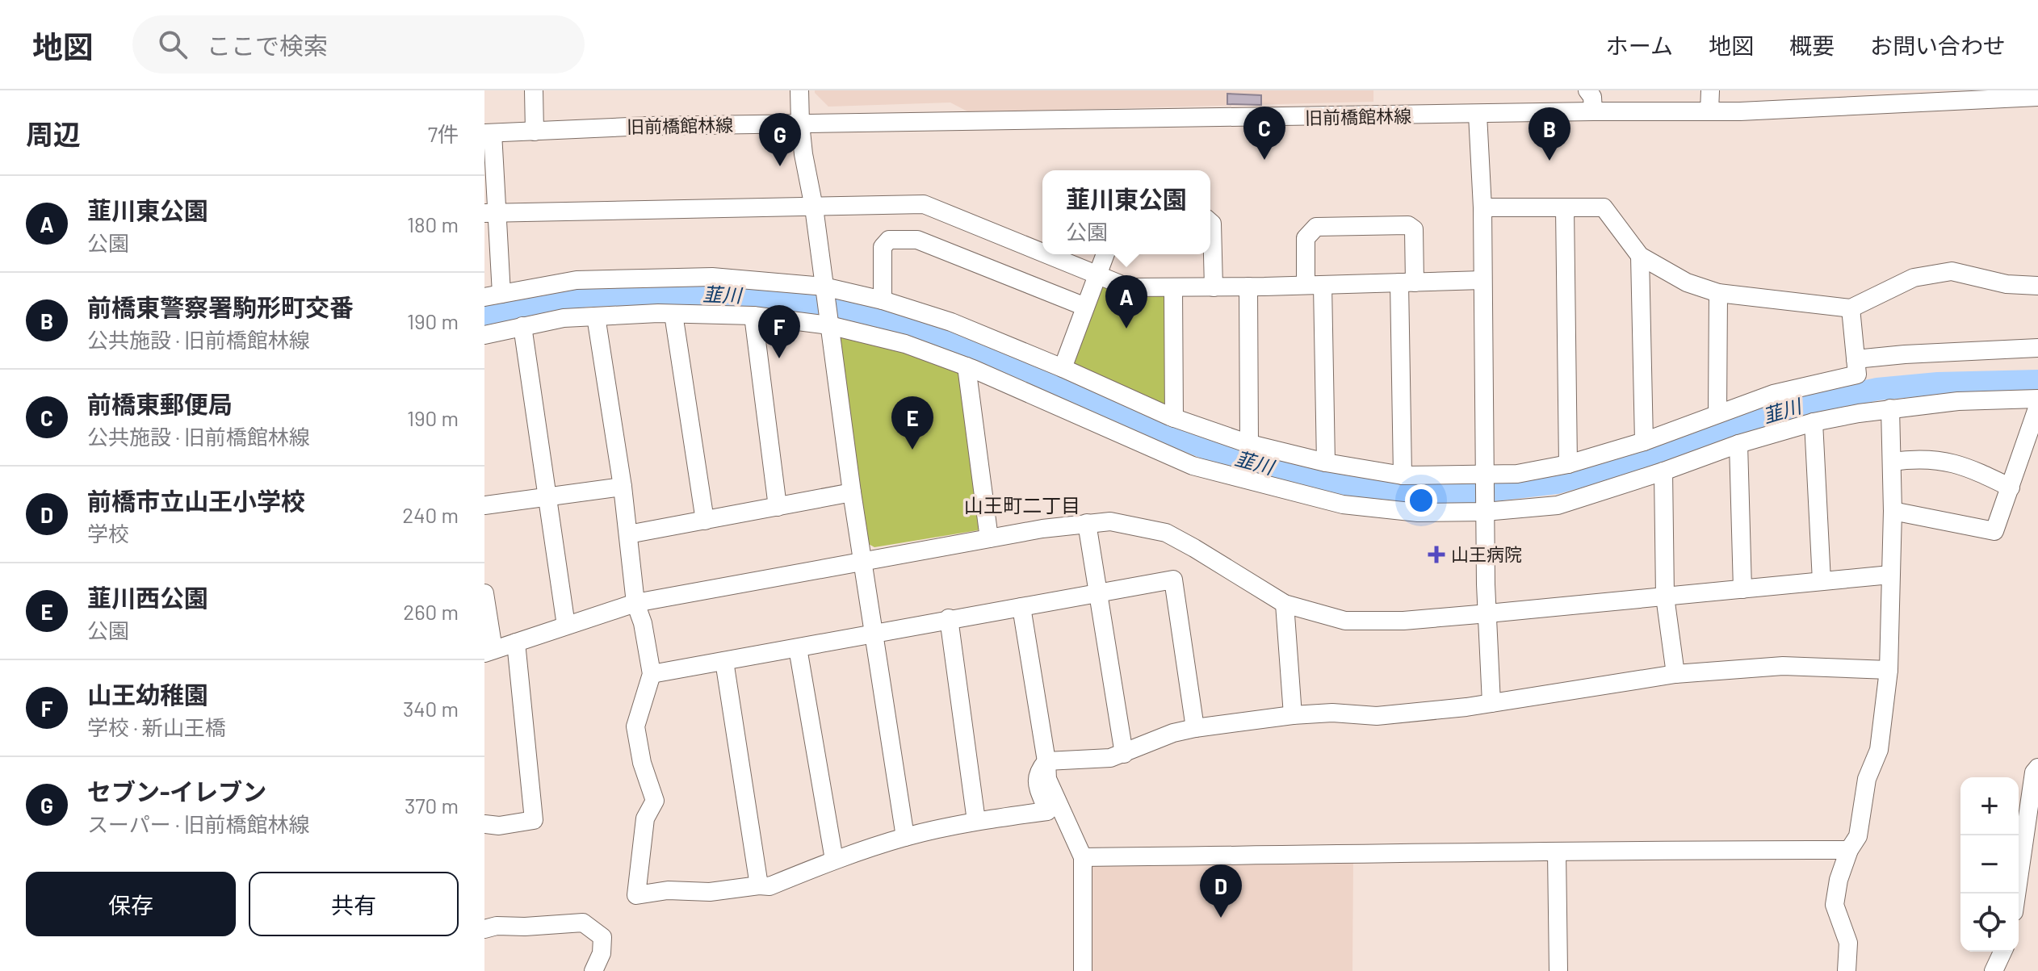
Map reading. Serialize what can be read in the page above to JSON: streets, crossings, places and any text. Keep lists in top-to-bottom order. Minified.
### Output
{"streets":{"street":["旧前橋館林線"]},"districts":["山王町二丁目"],"water":["韮川"],"places":{"health":["山王病院"]},"page":{"header":"地図","search":"ここで検索","nav":["ホーム","地図","概要","お問い合わせ"],"heading":["周辺","7件"],"pins":["C","B","G","A","F","E","D"],"popup":["韮川東公園","公園"],"list":[{"mark":"A","name":"韮川東公園","note":"公園","value":"180 m"},{"mark":"B","name":"前橋東警察署駒形町交番","note":"公共施設 · 旧前橋館林線","value":"190 m"},{"mark":"C","name":"前橋東郵便局","note":"公共施設 · 旧前橋館林線","value":"190 m"},{"mark":"D","name":"前橋市立山王小学校","note":"学校","value":"240 m"},{"mark":"E","name":"韮川西公園","note":"公園","value":"260 m"},{"mark":"F","name":"山王幼稚園","note":"学校 · 新山王橋","value":"340 m"},{"mark":"G","name":"セブン-イレブン","note":"スーパー · 旧前橋館林線","value":"370 m"}],"map_buttons":["+","−"],"buttons":["保存","共有"]}}
